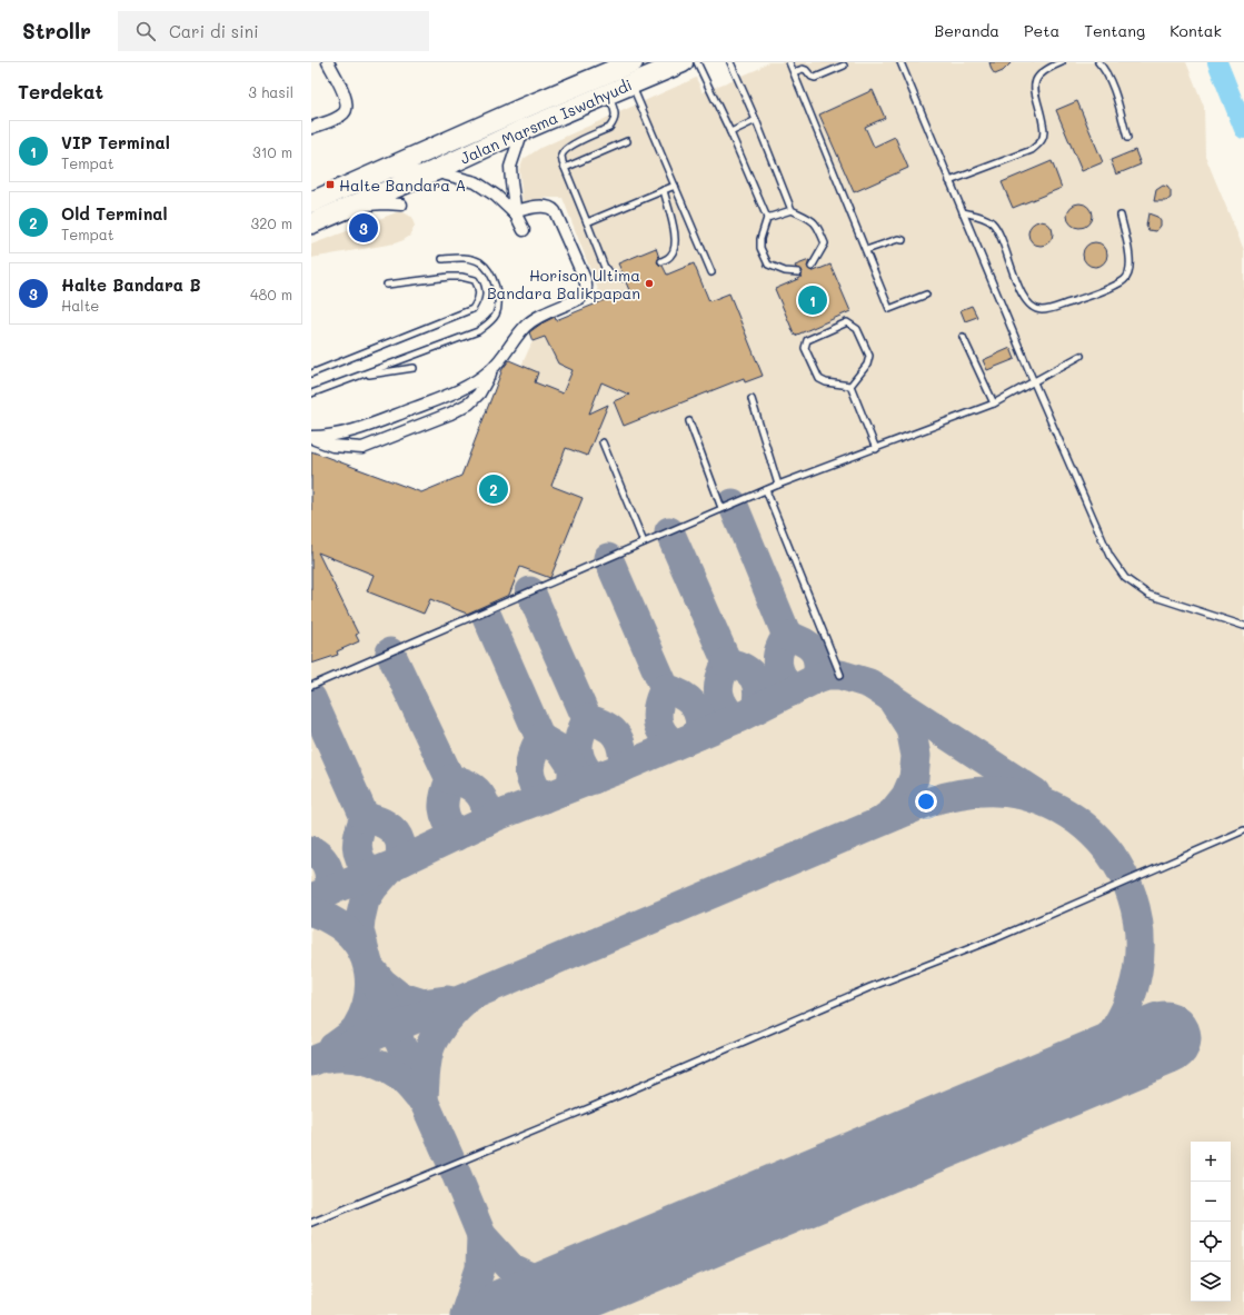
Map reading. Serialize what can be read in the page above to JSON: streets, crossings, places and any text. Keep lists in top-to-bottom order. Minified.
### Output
{"streets":{"highway":["Jalan Marsma Iswahyudi"]},"places":{"transit":["Halte Bandara A"],"other":["Horison Ultima Bandara Balikpapan"]},"page":{"header":"Strollr","search":"Cari di sini","nav":["Beranda","Peta","Tentang","Kontak"],"heading":["Terdekat","3 hasil"],"list":[{"mark":"1","name":"VIP Terminal","note":"Tempat","value":"310 m"},{"mark":"2","name":"Old Terminal","note":"Tempat","value":"320 m"},{"mark":"3","name":"Halte Bandara B","note":"Halte","value":"480 m"}],"pins":["3","1","2"],"map_buttons":["+","−"]}}
